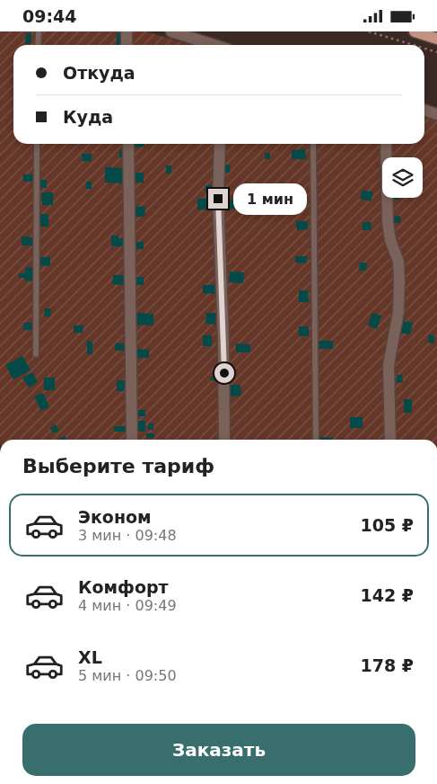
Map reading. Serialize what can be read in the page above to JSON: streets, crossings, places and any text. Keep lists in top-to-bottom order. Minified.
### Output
{"page":{"status":"09:44","banner":["Откуда","Куда"],"bubble":"1 мин","heading":"Выберите тариф","list":[{"name":"Эконом","note":"3 мин · 09:48","value":"105 ₽"},{"name":"Комфорт","note":"4 мин · 09:49","value":"142 ₽"},{"name":"XL","note":"5 мин · 09:50","value":"178 ₽"}],"buttons":"Заказать"}}
